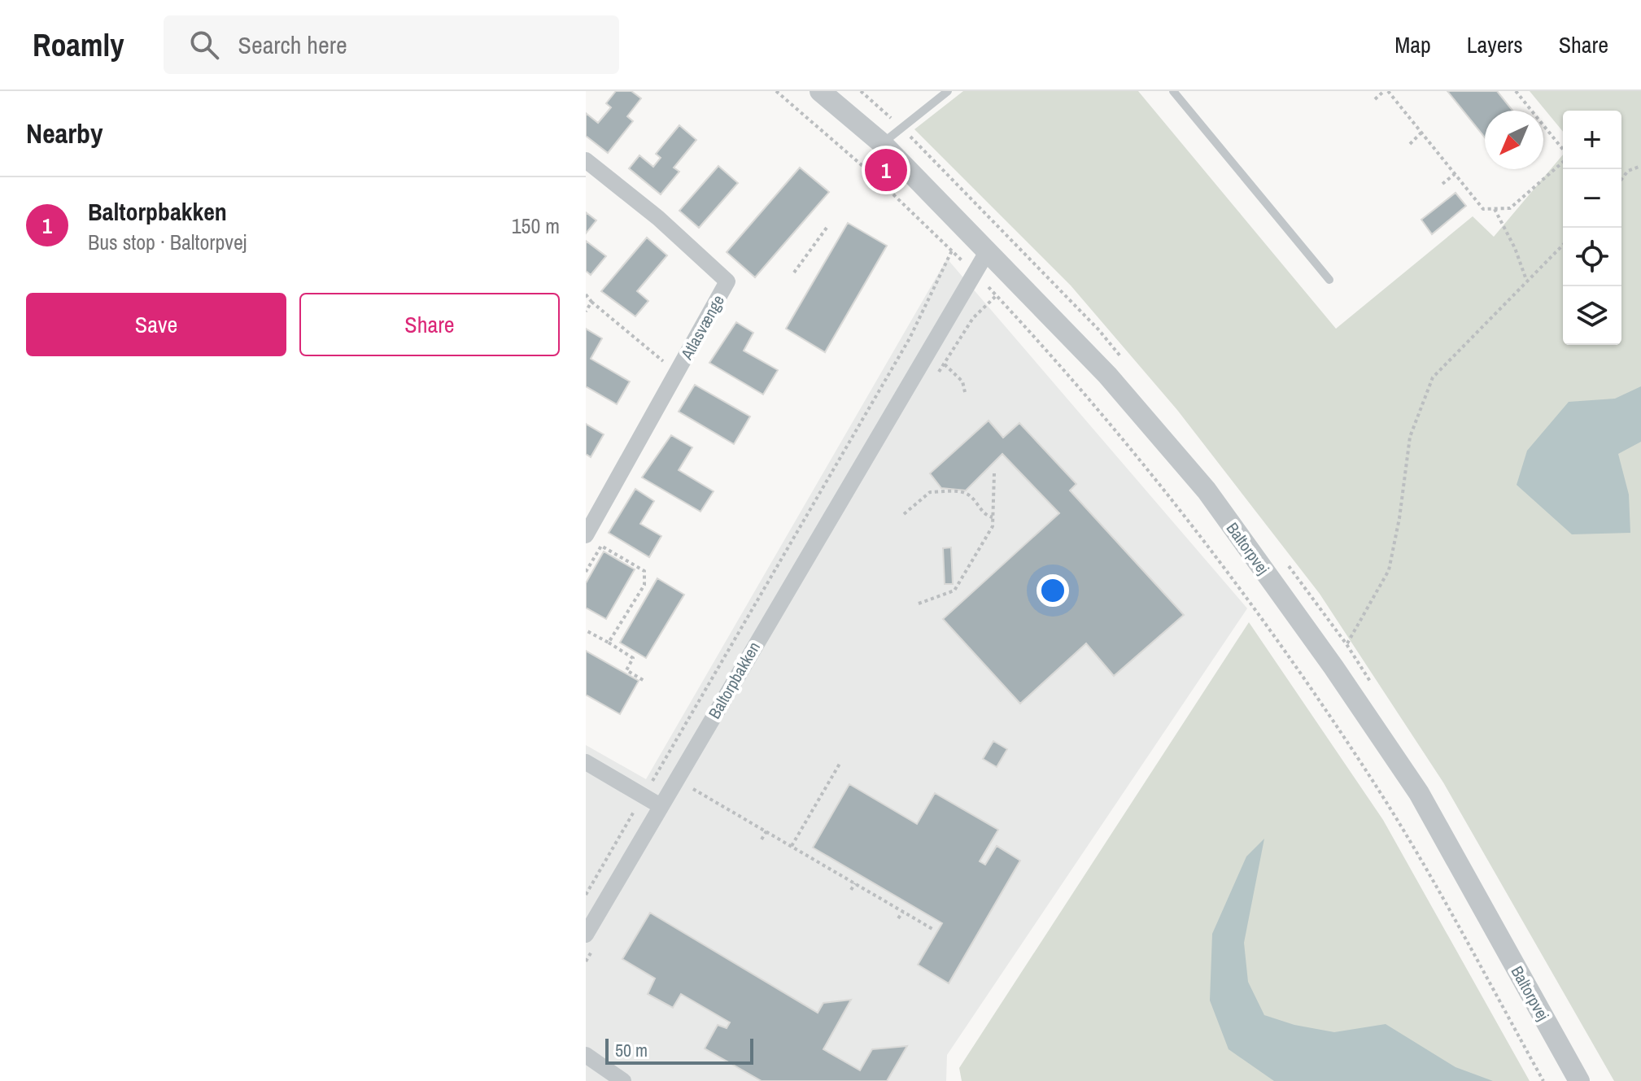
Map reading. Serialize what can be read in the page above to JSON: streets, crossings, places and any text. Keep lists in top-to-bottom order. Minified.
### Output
{"streets":{"street":["Atlasvænge","Baltorpvej","Baltorpbakken"]},"crossings":[["Baltorpvej","Baltorpbakken"]],"scale_bar":"50 m","north":"bottom left","page":{"header":"Roamly","search":"Search here","nav":["Map","Layers","Share"],"heading":"Nearby","map_buttons":["+","−"],"pins":"1","list":[{"mark":"1","name":"Baltorpbakken","note":"Bus stop · Baltorpvej","value":"150 m"}],"buttons":["Save","Share"],"scale":"50 m"}}
